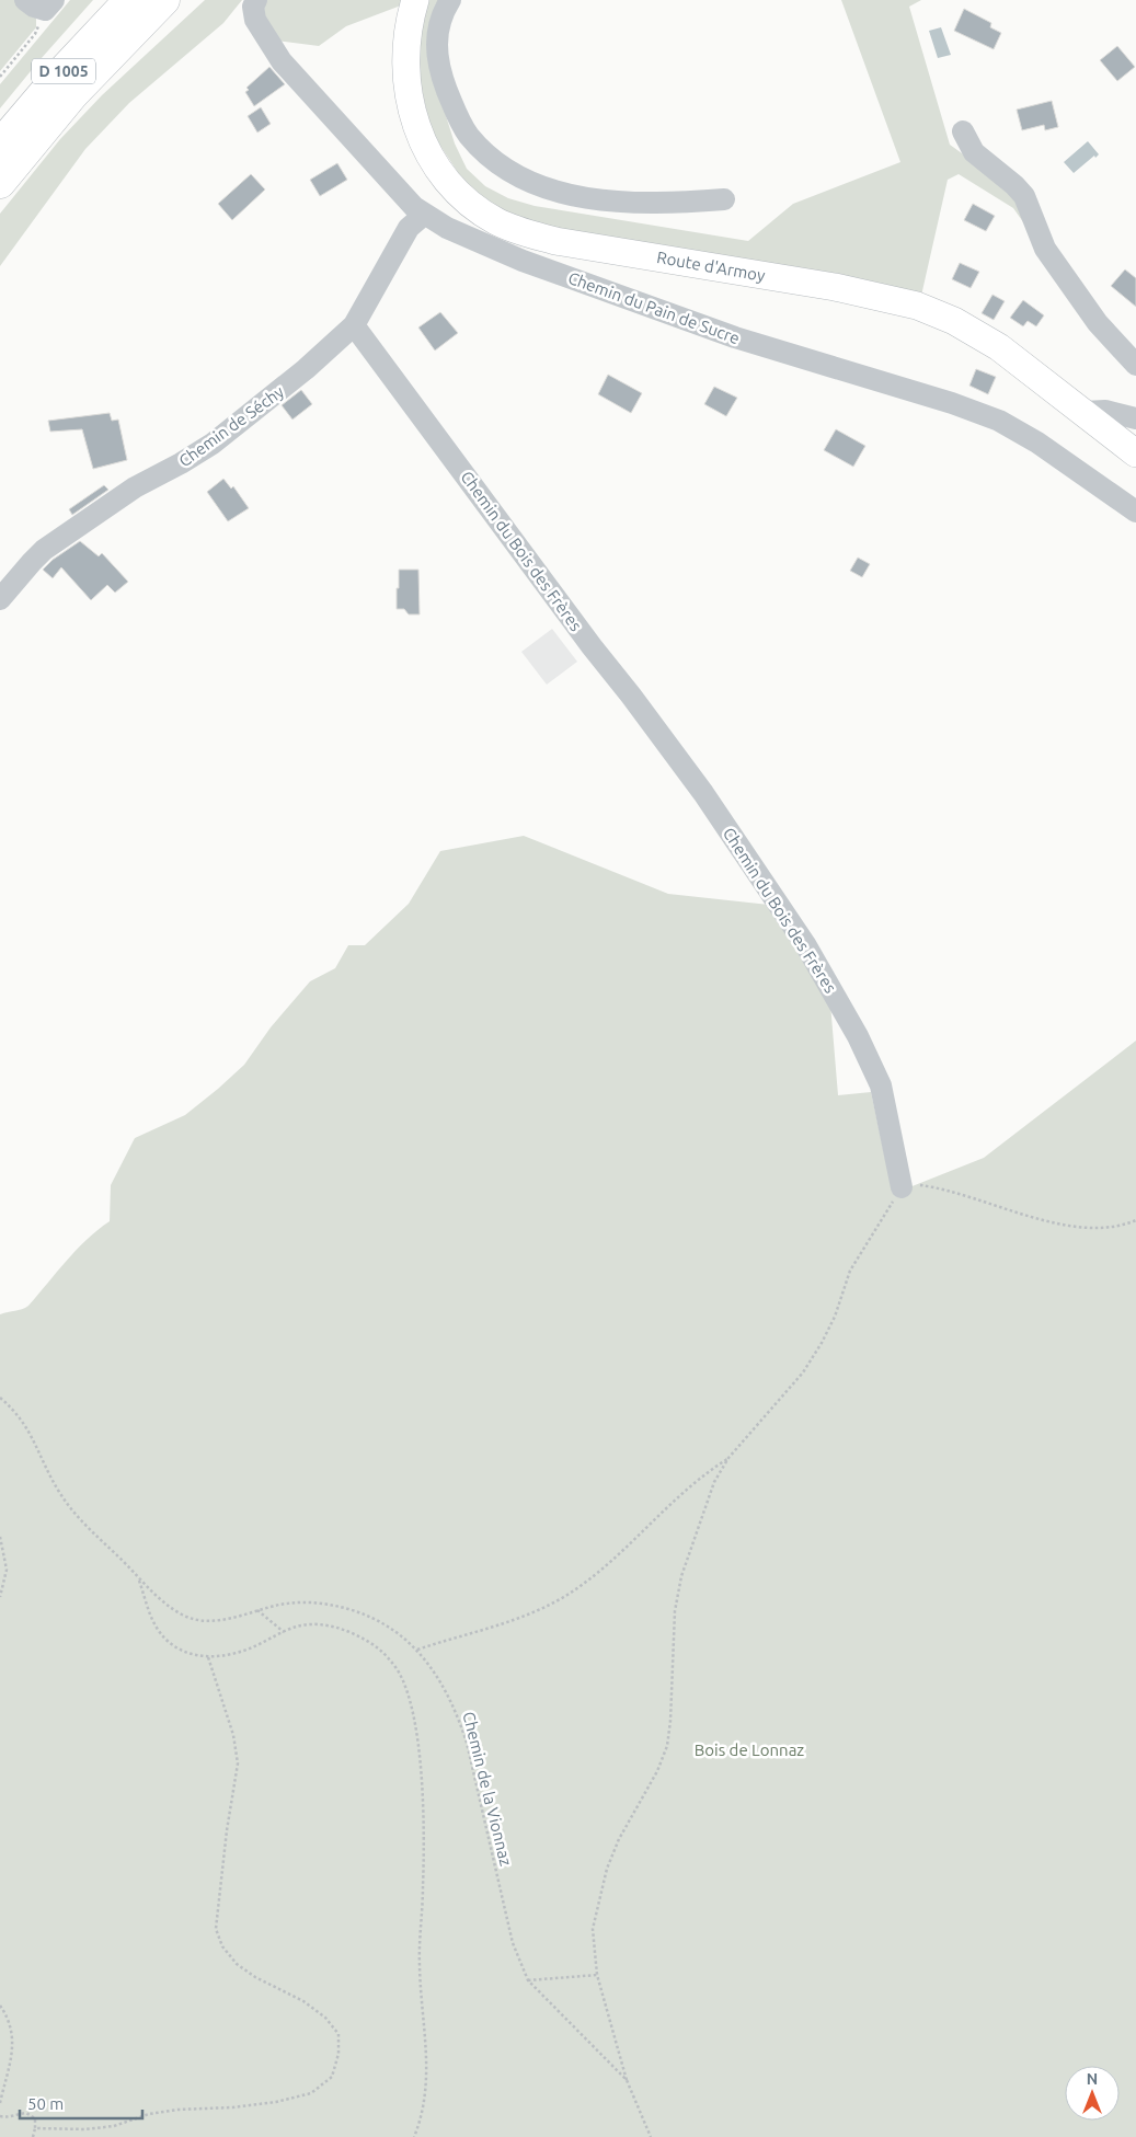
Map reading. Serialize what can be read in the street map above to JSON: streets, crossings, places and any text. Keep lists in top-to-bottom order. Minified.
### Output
{"streets":{"highway":["D 1005"],"main road":["Route d'Armoy"],"street":["Chemin du Pain de Sucre","Chemin de Séchy","Chemin du Bois des Frères"],"path":["Chemin de la Vionnaz"]},"crossings":[["Chemin du Pain de Sucre","Chemin de Séchy"],["Chemin de Séchy","Chemin du Bois des Frères"]],"parks":["Bois de Lonnaz"],"scale_bar":"50 m","north":"top"}
